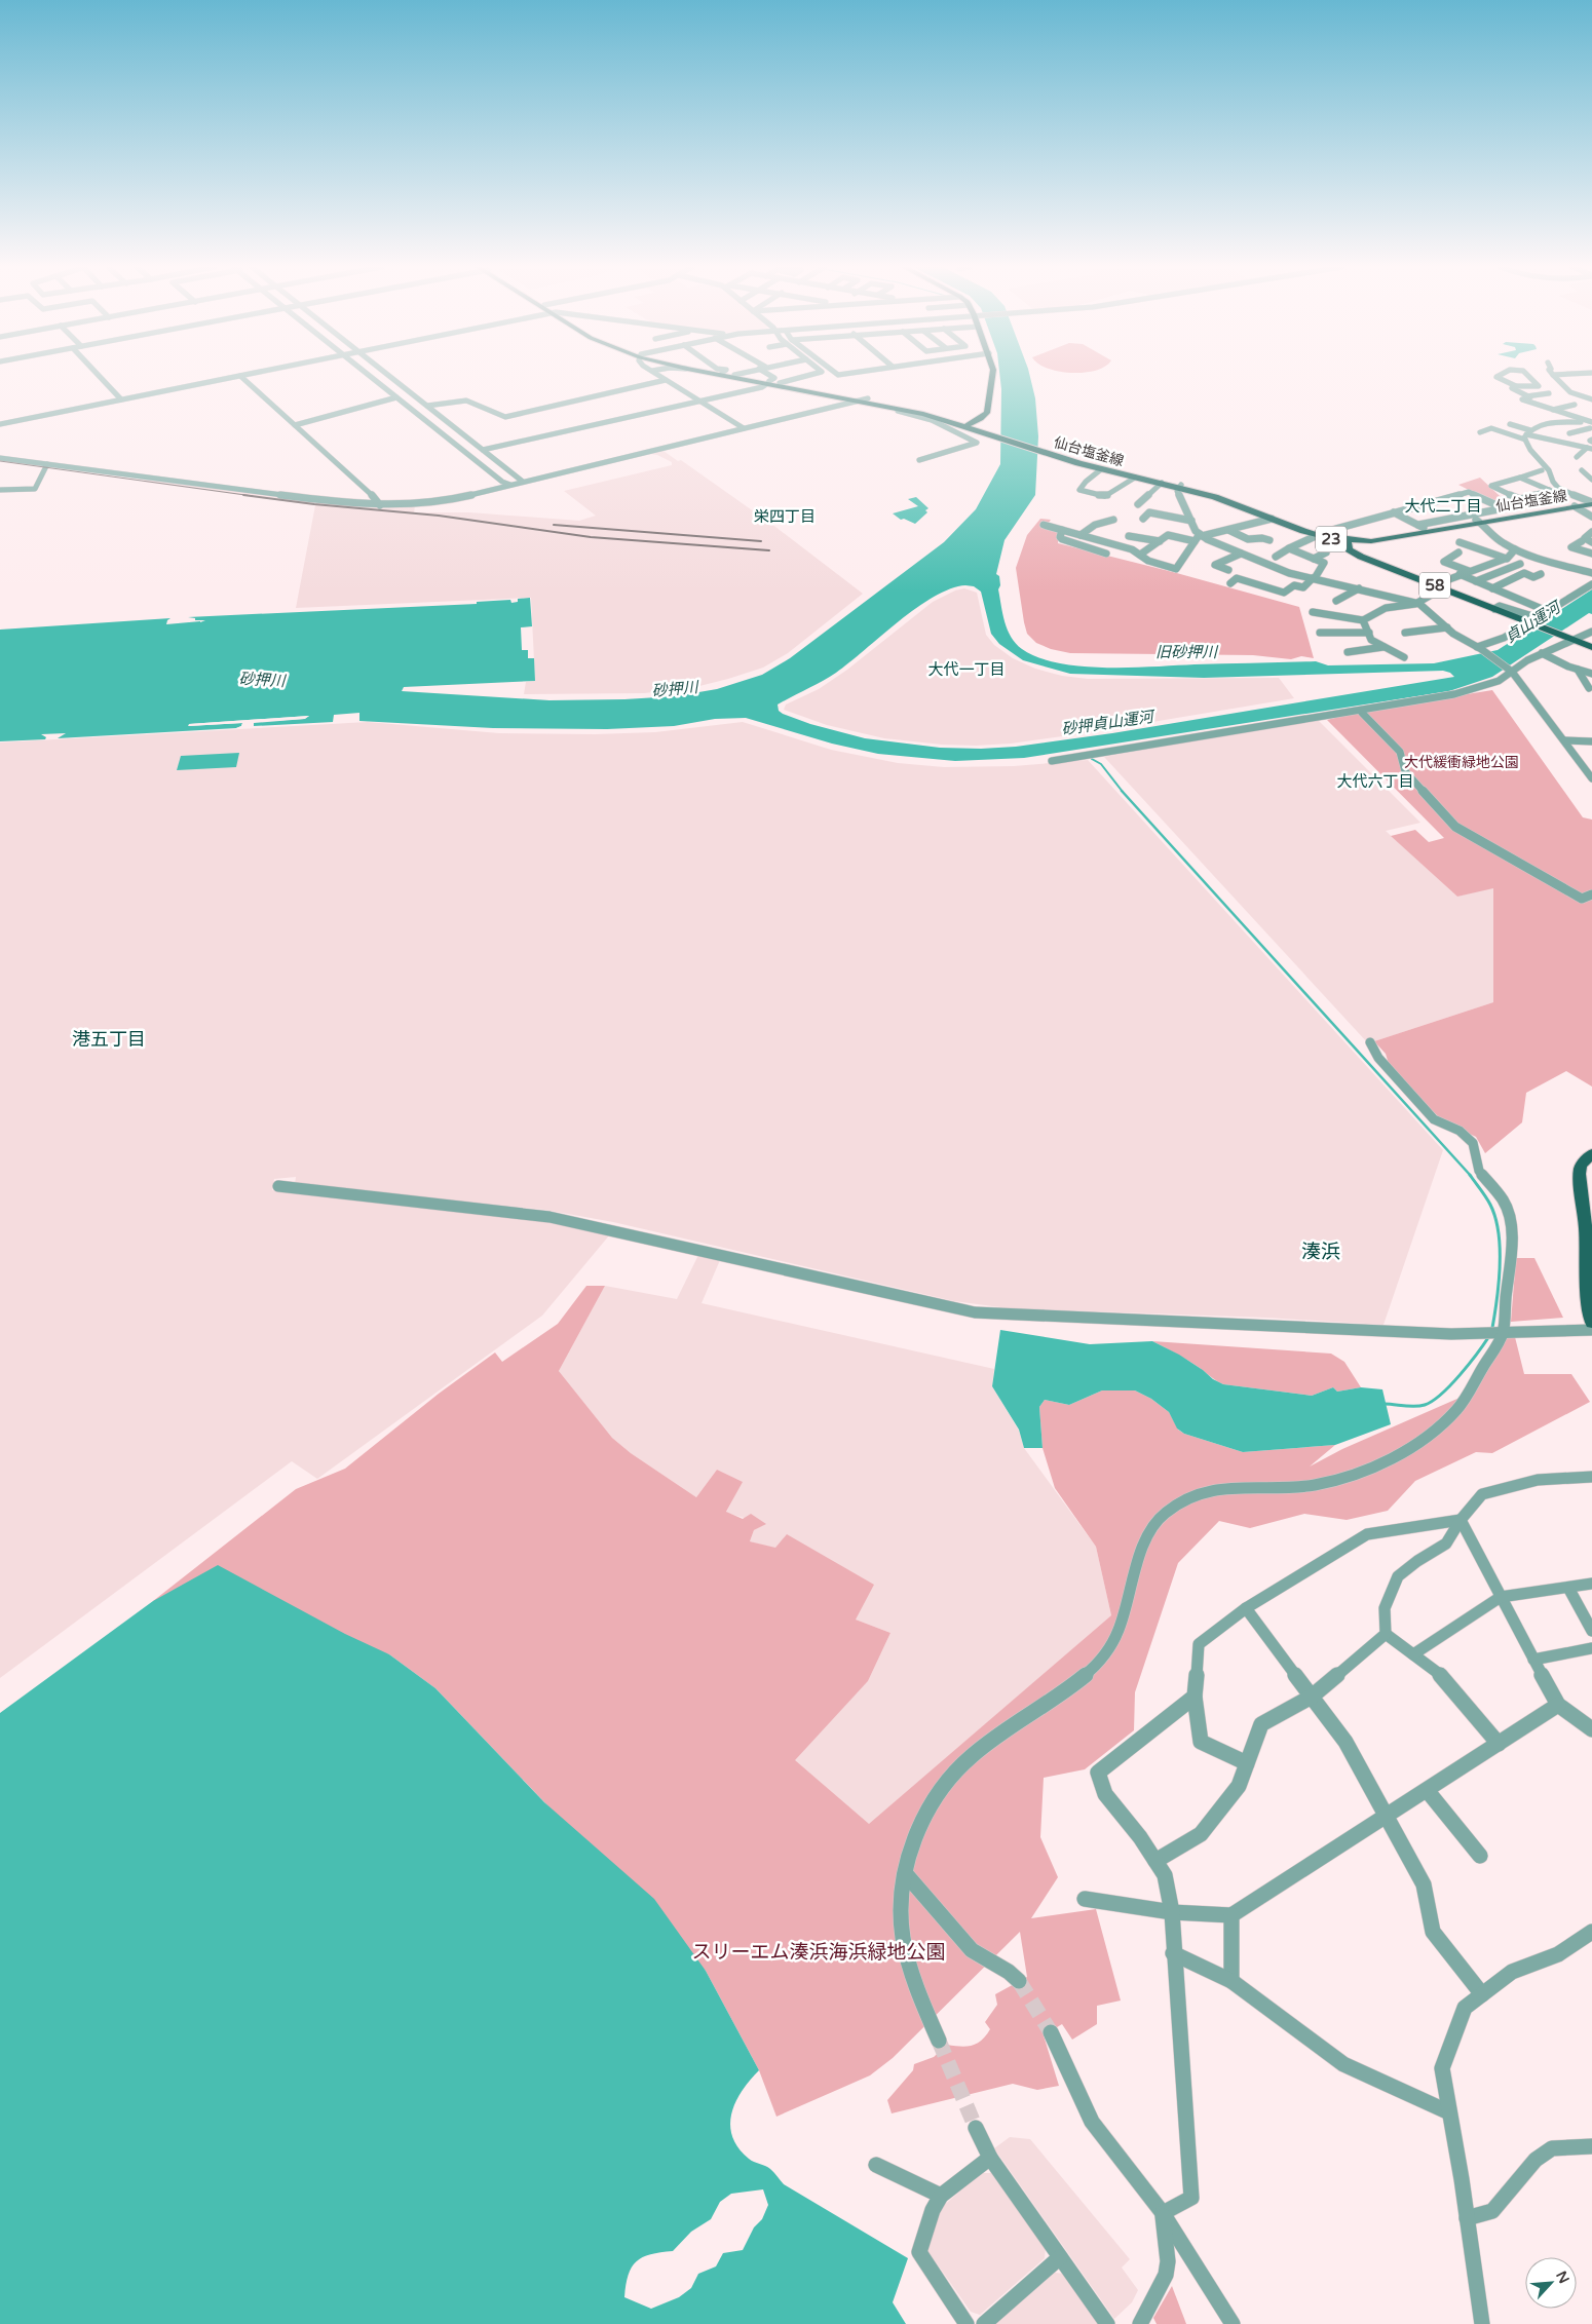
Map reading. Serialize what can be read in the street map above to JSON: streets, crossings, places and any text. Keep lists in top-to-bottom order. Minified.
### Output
{"streets":{"main road":["仙台塩釜線","23","58"]},"crossings":[["仙台塩釜線","58"]],"districts":["大代二丁目","栄四丁目","大代一丁目","大代六丁目","港五丁目","湊浜"],"water":["貞山運河","旧砂押川","砂押川","砂押貞山運河"],"parks":["大代緩衝緑地公園","スリーエム湊浜海浜緑地公園"],"north":"top right"}
